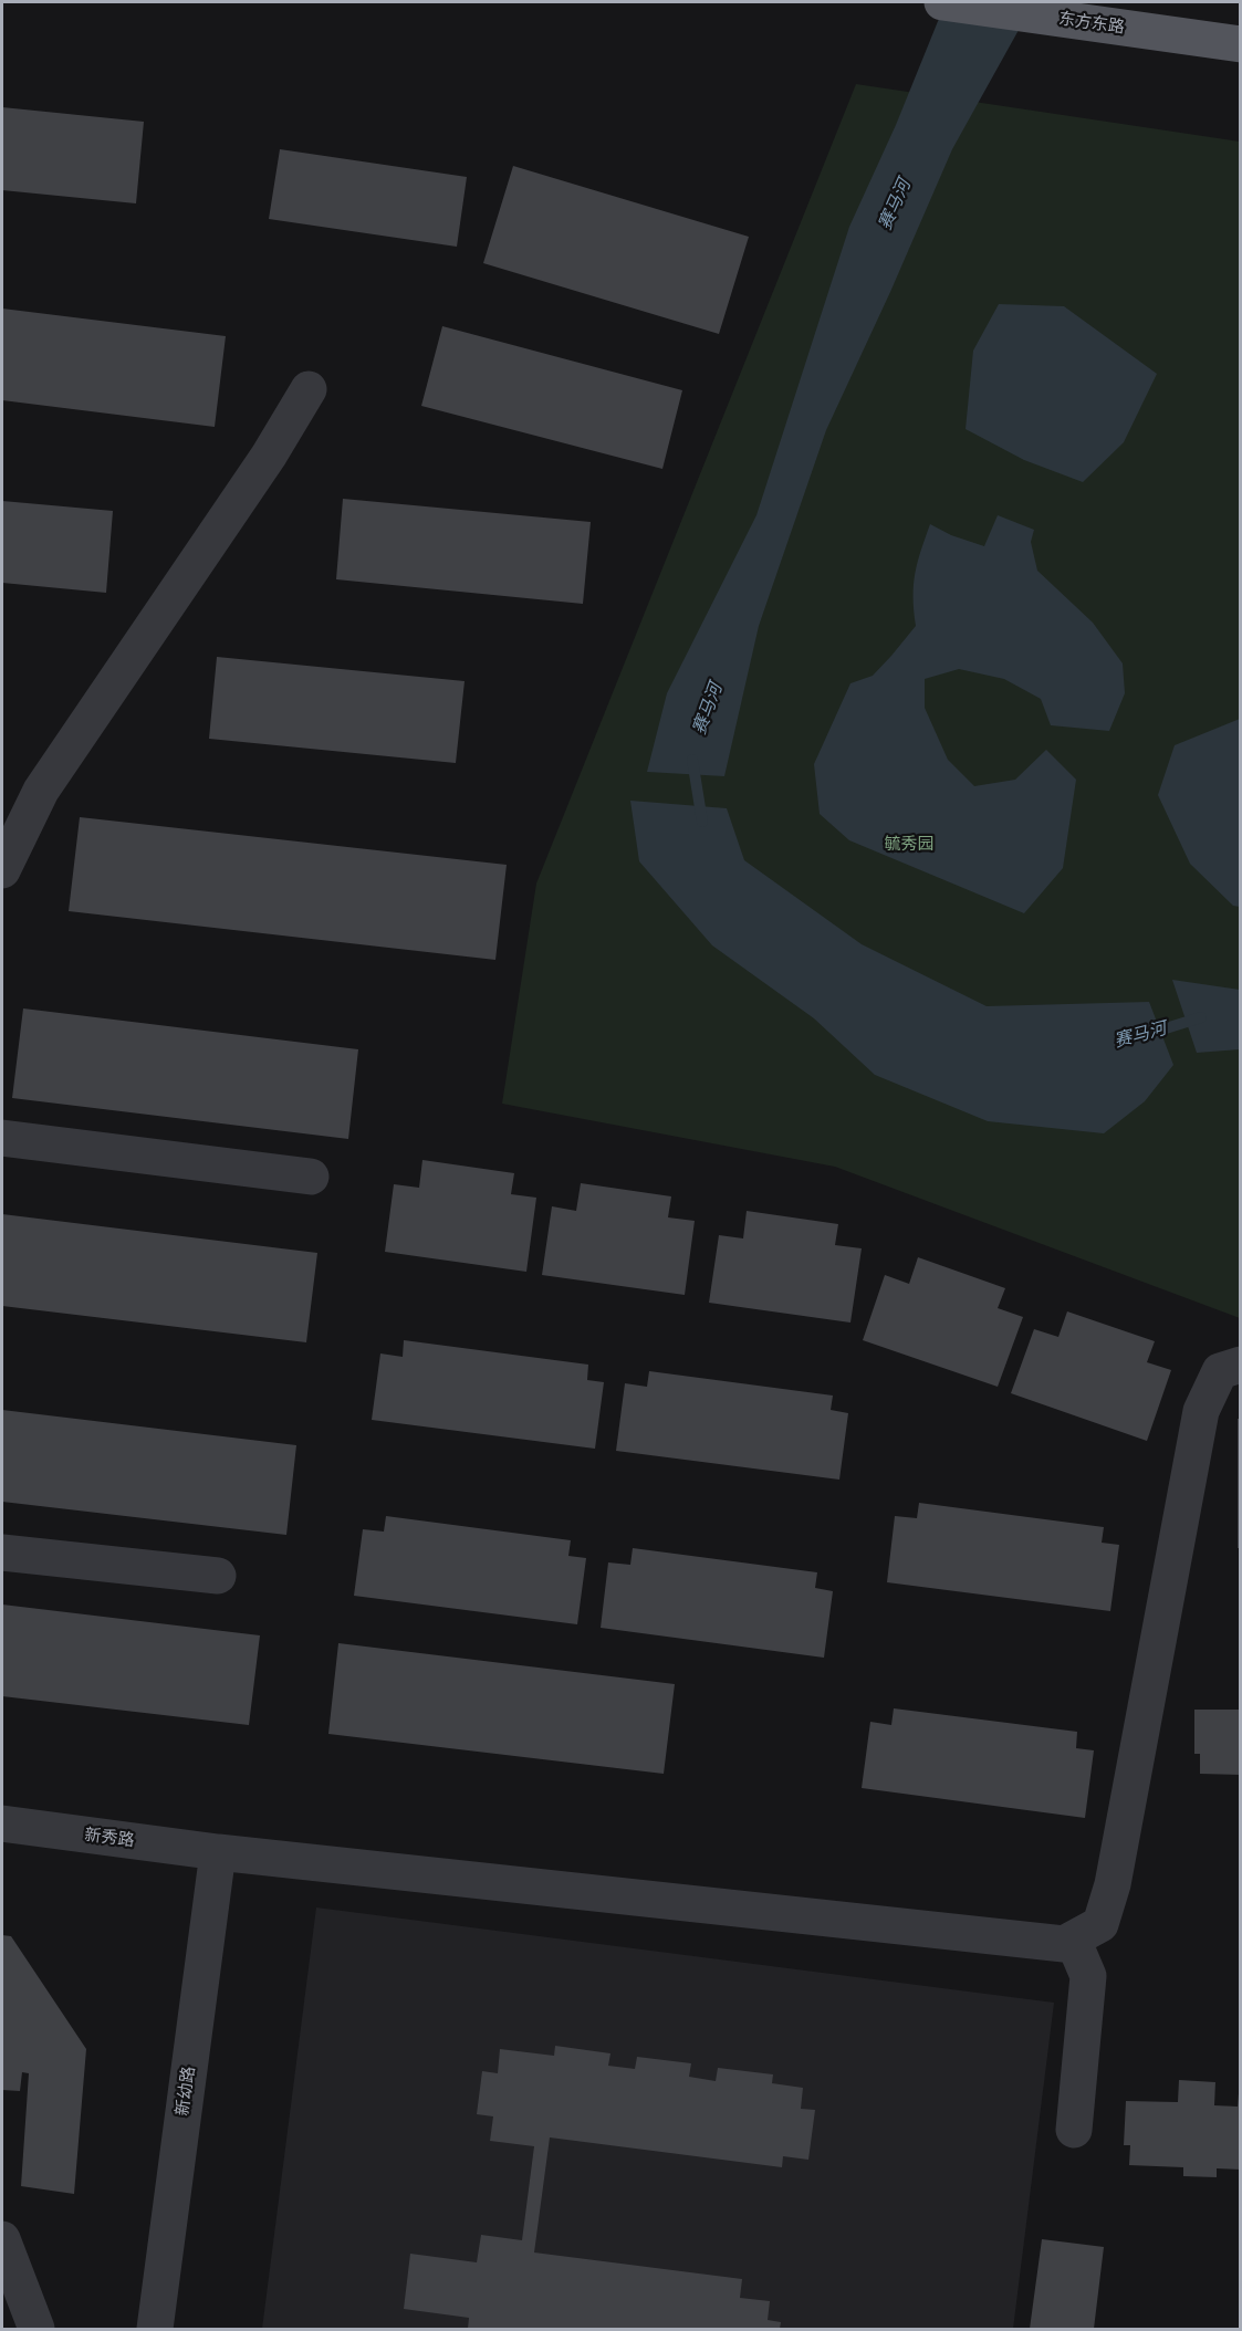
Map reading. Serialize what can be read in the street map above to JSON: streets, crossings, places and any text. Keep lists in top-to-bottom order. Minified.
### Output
{"streets":{"main road":["东方东路"],"street":["新秀路","新幼路"]},"crossings":[["新秀路","新幼路"]],"water":["赛马河"],"parks":["毓秀园"]}
